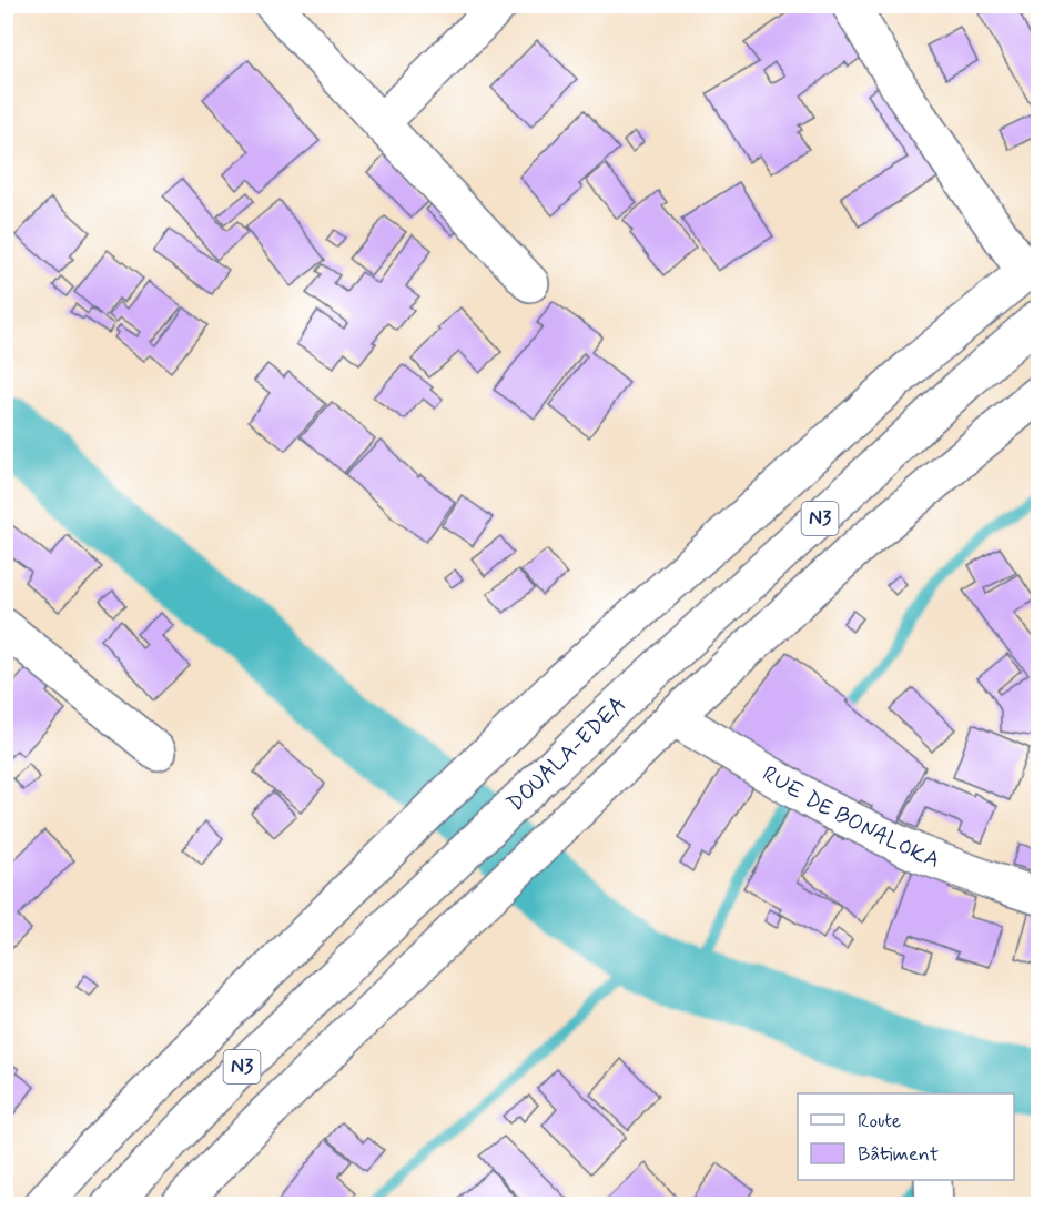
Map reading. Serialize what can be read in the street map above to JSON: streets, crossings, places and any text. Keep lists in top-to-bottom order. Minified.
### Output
{"streets":{"main road":["N3","DOUALA-EDEA","RUE DE BONALOKA"]},"legend":["Route","Bâtiment"]}
